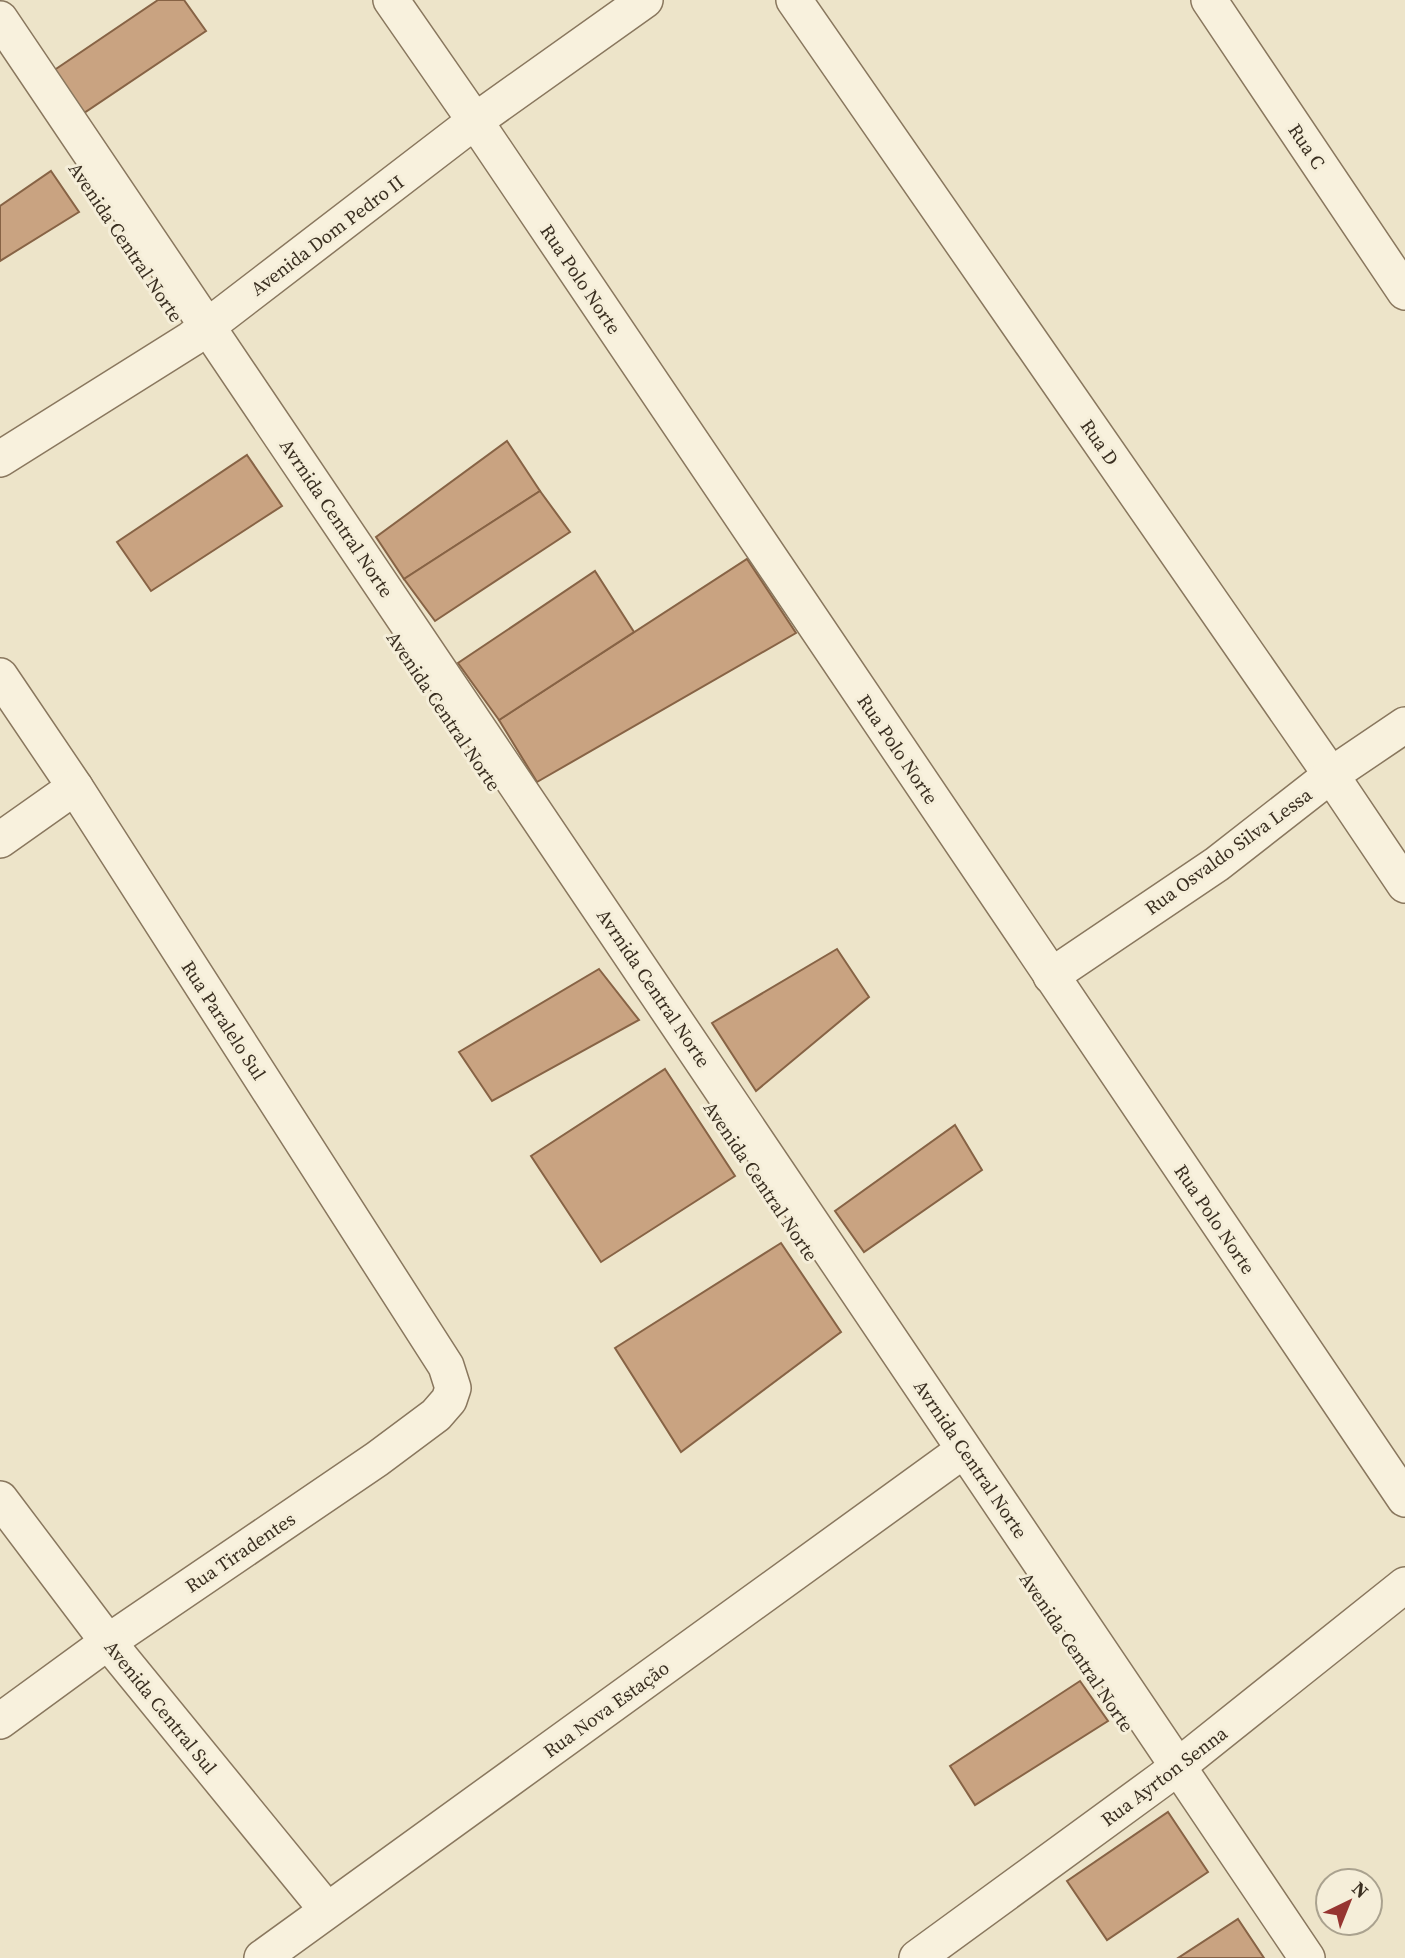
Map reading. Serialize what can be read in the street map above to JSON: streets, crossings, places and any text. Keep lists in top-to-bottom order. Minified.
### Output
{"streets":{"street":["Rua C","Avenida Dom Pedro II","Avenida Central Norte","Rua Polo Norte","Rua D","Avrnida Central Norte","Rua Osvaldo Silva Lessa","Rua Paralelo Sul","Rua Tiradentes","Avenida Central Sul","Rua Nova Estação","Rua Ayrton Senna"]},"crossings":[["Avenida Dom Pedro II","Avenida Central Norte"],["Avenida Dom Pedro II","Rua Polo Norte"],["Avenida Dom Pedro II","Avrnida Central Norte"],["Avenida Central Norte","Avrnida Central Norte"],["Avenida Central Norte","Rua Nova Estação"],["Avenida Central Norte","Rua Ayrton Senna"],["Rua Polo Norte","Rua Osvaldo Silva Lessa"],["Rua D","Rua Osvaldo Silva Lessa"],["Avrnida Central Norte","Rua Ayrton Senna"],["Rua Paralelo Sul","Rua Tiradentes"],["Rua Tiradentes","Avenida Central Sul"],["Avenida Central Sul","Rua Nova Estação"]],"north":"top right"}
